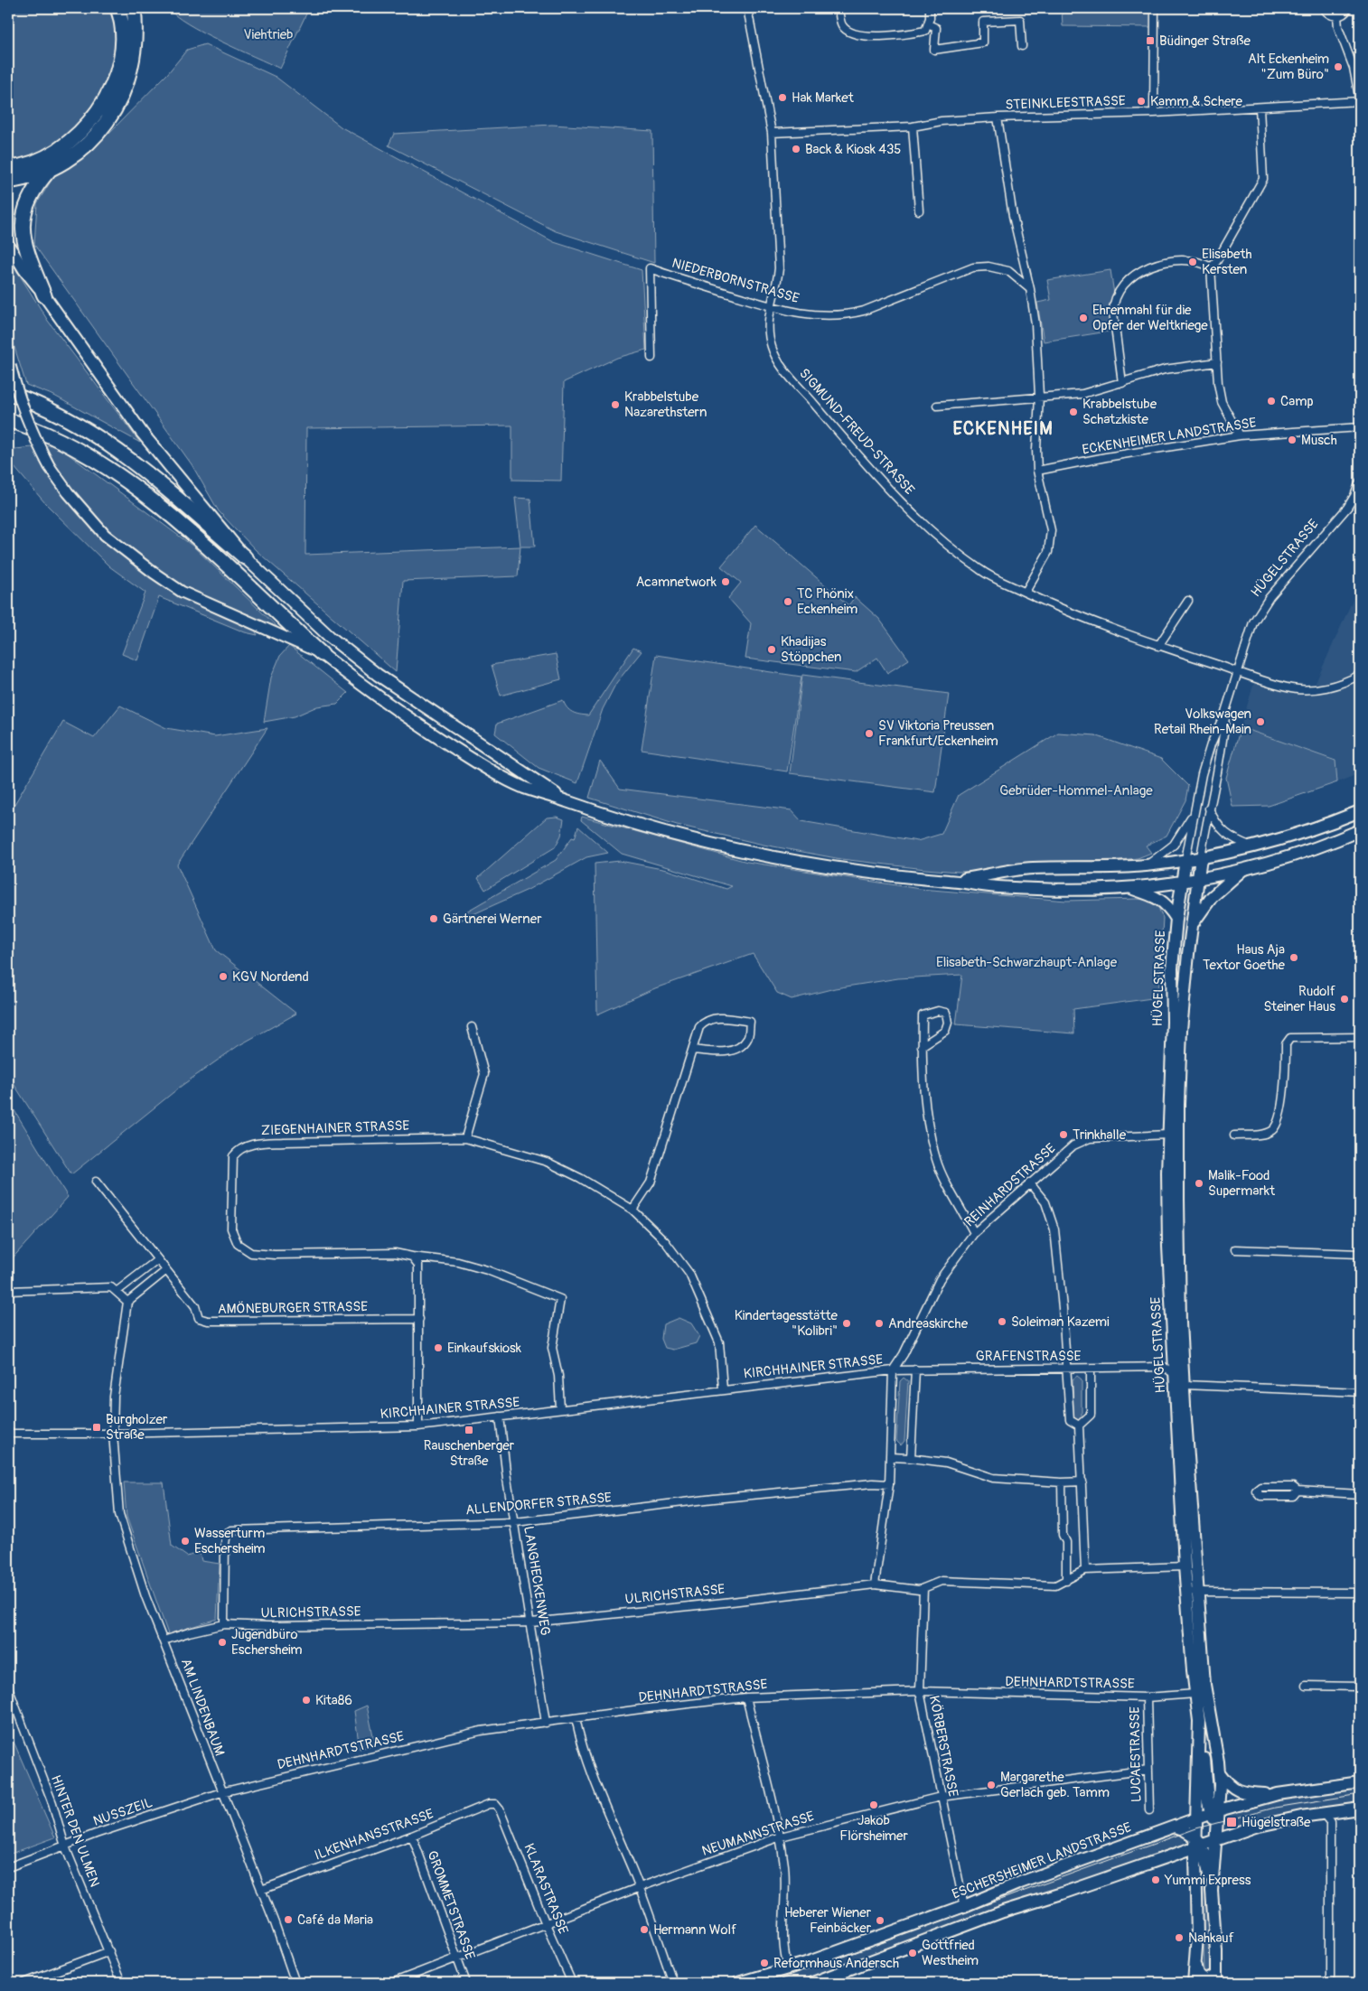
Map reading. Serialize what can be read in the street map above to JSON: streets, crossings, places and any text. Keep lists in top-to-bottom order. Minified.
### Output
{"streets":{"main road":["HÜGELSTRASSE","ESCHERSHEIMER LANDSTRASSE"],"street":["STEINKLEESTRASSE","NIEDERBORNSTRASSE","SIGMUND-FREUD-STRASSE","ECKENHEIMER LANDSTRASSE","ZIEGENHAINER STRASSE","REINHARDSTRASSE","AMÖNEBURGER STRASSE","GRAFENSTRASSE","KIRCHHAINER STRASSE","ALLENDORFER STRASSE","LANGHECKENWEG","ULRICHSTRASSE","DEHNHARDTSTRASSE","AM LINDENBAUM","KÖRBERSTRASSE","LUCAESTRASSE","NUSSZEIL","HINTER DEN ULMEN","NEUMANNSTRASSE","ILKENHANSSTRASSE","KLARASTRASSE","GROMMETSTRASSE"]},"crossings":[["STEINKLEESTRASSE","SIGMUND-FREUD-STRASSE"],["NIEDERBORNSTRASSE","SIGMUND-FREUD-STRASSE"],["SIGMUND-FREUD-STRASSE","HÜGELSTRASSE"],["HÜGELSTRASSE","REINHARDSTRASSE"],["HÜGELSTRASSE","GRAFENSTRASSE"],["HÜGELSTRASSE","ULRICHSTRASSE"],["HÜGELSTRASSE","DEHNHARDTSTRASSE"],["HÜGELSTRASSE","ESCHERSHEIMER LANDSTRASSE"],["ZIEGENHAINER STRASSE","KIRCHHAINER STRASSE"],["REINHARDSTRASSE","GRAFENSTRASSE"],["REINHARDSTRASSE","KIRCHHAINER STRASSE"],["GRAFENSTRASSE","KIRCHHAINER STRASSE"],["KIRCHHAINER STRASSE","LANGHECKENWEG"],["KIRCHHAINER STRASSE","AM LINDENBAUM"],["ALLENDORFER STRASSE","LANGHECKENWEG"],["ALLENDORFER STRASSE","ULRICHSTRASSE"],["LANGHECKENWEG","ULRICHSTRASSE"],["LANGHECKENWEG","DEHNHARDTSTRASSE"],["ULRICHSTRASSE","AM LINDENBAUM"],["ULRICHSTRASSE","KÖRBERSTRASSE"],["DEHNHARDTSTRASSE","AM LINDENBAUM"],["DEHNHARDTSTRASSE","KÖRBERSTRASSE"],["DEHNHARDTSTRASSE","LUCAESTRASSE"],["DEHNHARDTSTRASSE","NUSSZEIL"],["AM LINDENBAUM","NUSSZEIL"],["AM LINDENBAUM","ILKENHANSSTRASSE"],["KÖRBERSTRASSE","NEUMANNSTRASSE"],["KÖRBERSTRASSE","ESCHERSHEIMER LANDSTRASSE"],["LUCAESTRASSE","NEUMANNSTRASSE"],["NUSSZEIL","HINTER DEN ULMEN"],["NEUMANNSTRASSE","KLARASTRASSE"],["NEUMANNSTRASSE","GROMMETSTRASSE"],["ILKENHANSSTRASSE","KLARASTRASSE"],["ILKENHANSSTRASSE","GROMMETSTRASSE"]],"districts":["ECKENHEIM"],"parks":["Viehtrieb","Gebrüder-Hommel-Anlage","Elisabeth-Schwarzhaupt-Anlage"],"places":{"transit":["Büdinger Straße","Burgholzer Straße","Rauschenberger Straße","Hügelstraße"],"other":["Alt Eckenheim \"Zum Büro\"","Hak Market","Kamm & Schere","Back & Kiosk 435","Elisabeth Kersten","Ehrenmahl für die Opfer der Weltkriege","Camp","Krabbelstube Nazarethstern","Krabbelstube Schatzkiste","Musch","Acamnetwork","TC Phönix Eckenheim","Khadijas Stöppchen","Volkswagen Retail Rhein-Main","SV Viktoria Preussen Frankfurt/Eckenheim","Gärtnerei Werner","Haus Aja Textor Goethe","KGV Nordend","Rudolf Steiner Haus","Trinkhalle","Malik-Food Supermarkt","Soleiman Kazemi","Kindertagesstätte \"Kolibri\"","Andreaskirche","Einkaufskiosk","Wasserturm Eschersheim","Jugendbüro Eschersheim","Kita86","Margarethe Gerlach geb. Tamm","Jakob Flörsheimer","Yummi Express","Café da Maria","Heberer Wiener Feinbäcker","Hermann Wolf","Nahkauf","Gottfried Westheim","Reformhaus Andersch"]}}
